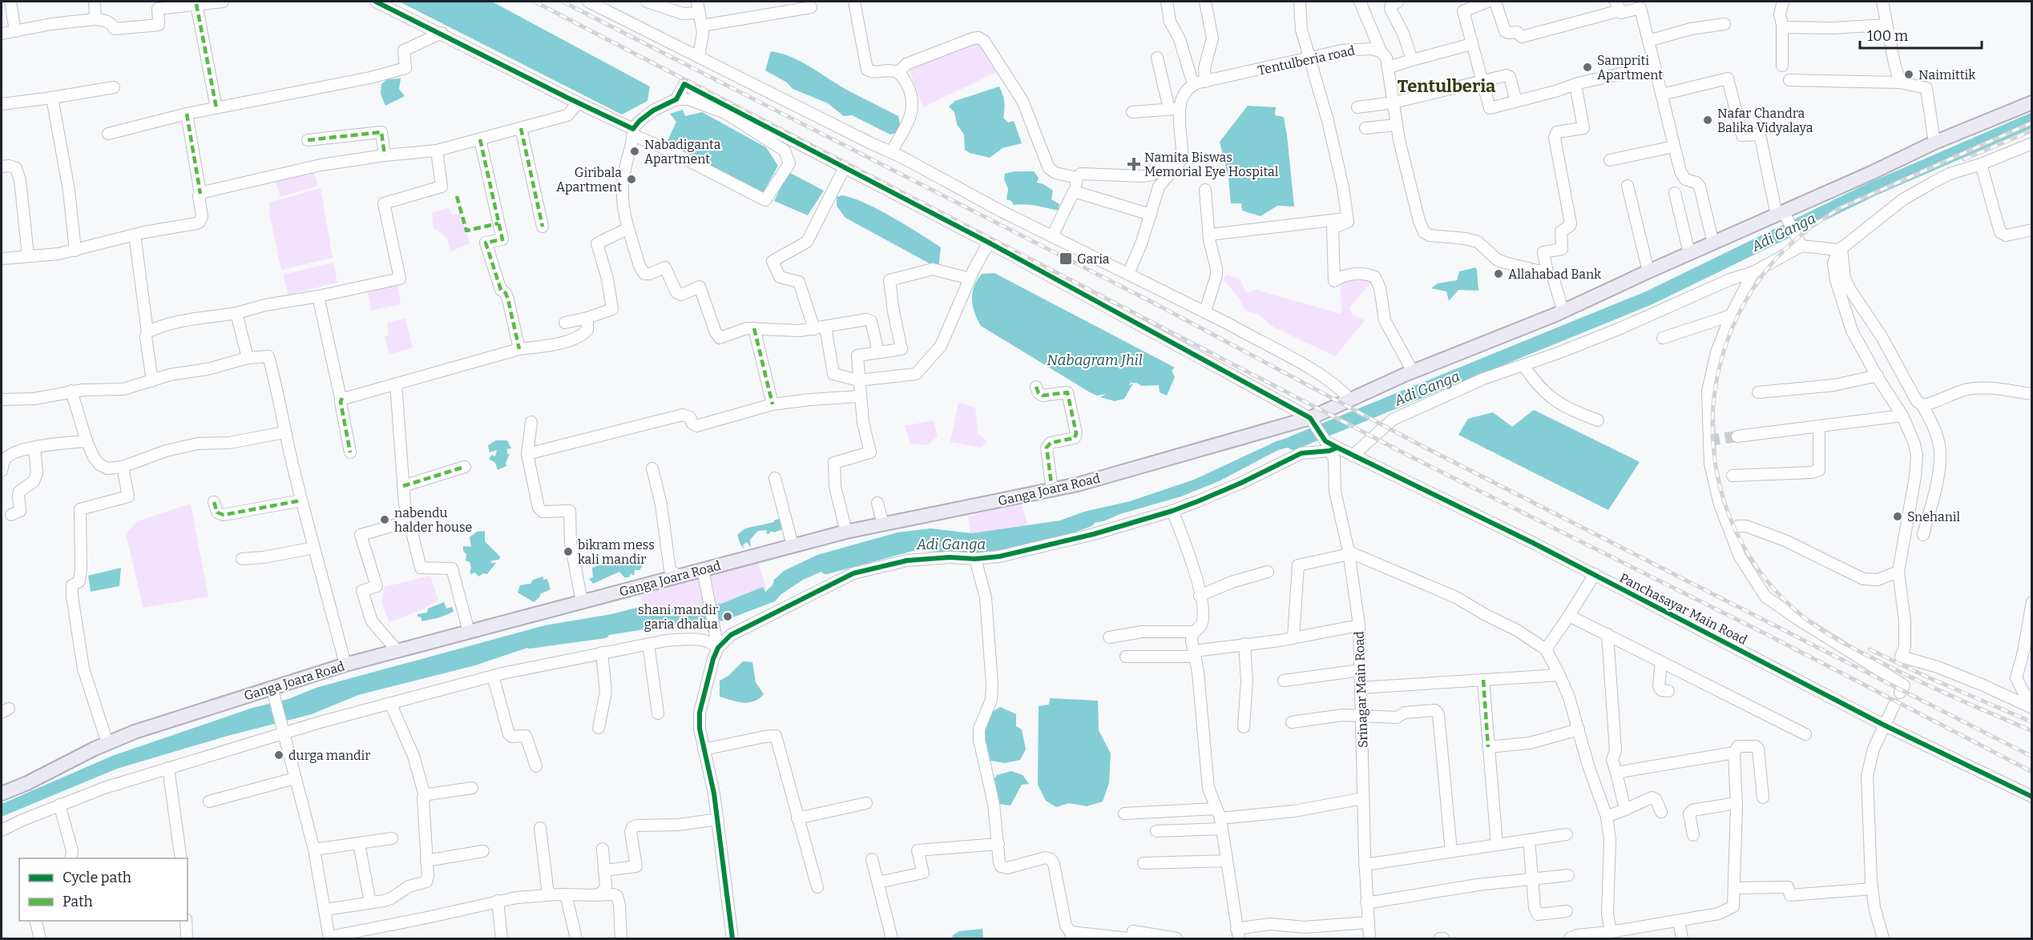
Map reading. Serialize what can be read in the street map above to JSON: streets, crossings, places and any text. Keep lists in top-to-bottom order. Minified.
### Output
{"streets":{"main road":["Ganga Joara Road"],"street":["Tentulberia road","Panchasayar Main Road","Srinagar Main Road"]},"crossings":[["Panchasayar Main Road","Srinagar Main Road"]],"districts":["Tentulberia"],"water":["Adi Ganga","Nabagram Jhil"],"places":{"other":["Sampriti Apartment","Naimittik","Nafar Chandra Balika Vidyalaya","Nabadiganta Apartment","Giribala Apartment","Allahabad Bank","Snehanil","nabendu halder house","bikram mess kali mandir","shani mandir garia dhalua","durga mandir"],"health":["Namita Biswas Memorial Eye Hospital"],"transit":["Garia"]},"legend":["Cycle path","Path"],"scale_bar":"100 m"}
